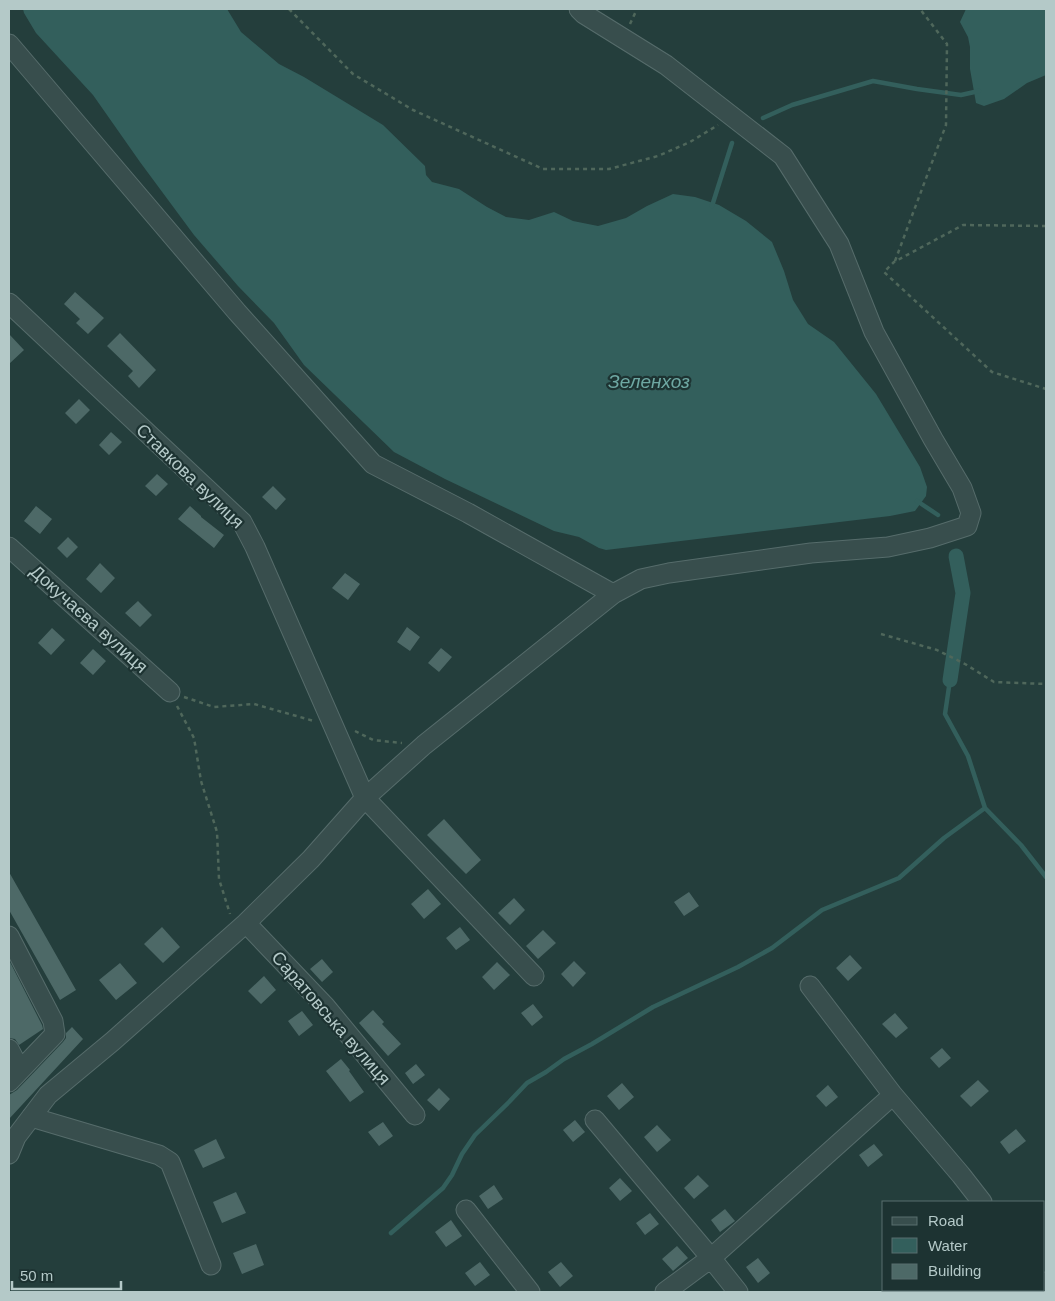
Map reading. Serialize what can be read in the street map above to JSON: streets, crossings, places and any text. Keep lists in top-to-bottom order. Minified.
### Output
{"streets":{"street":["Ставкова вулиця","Докучаєва вулиця","Саратовська вулиця"]},"water":["Зеленхоз"],"legend":["Road","Water","Building"],"scale_bar":"50 m"}
